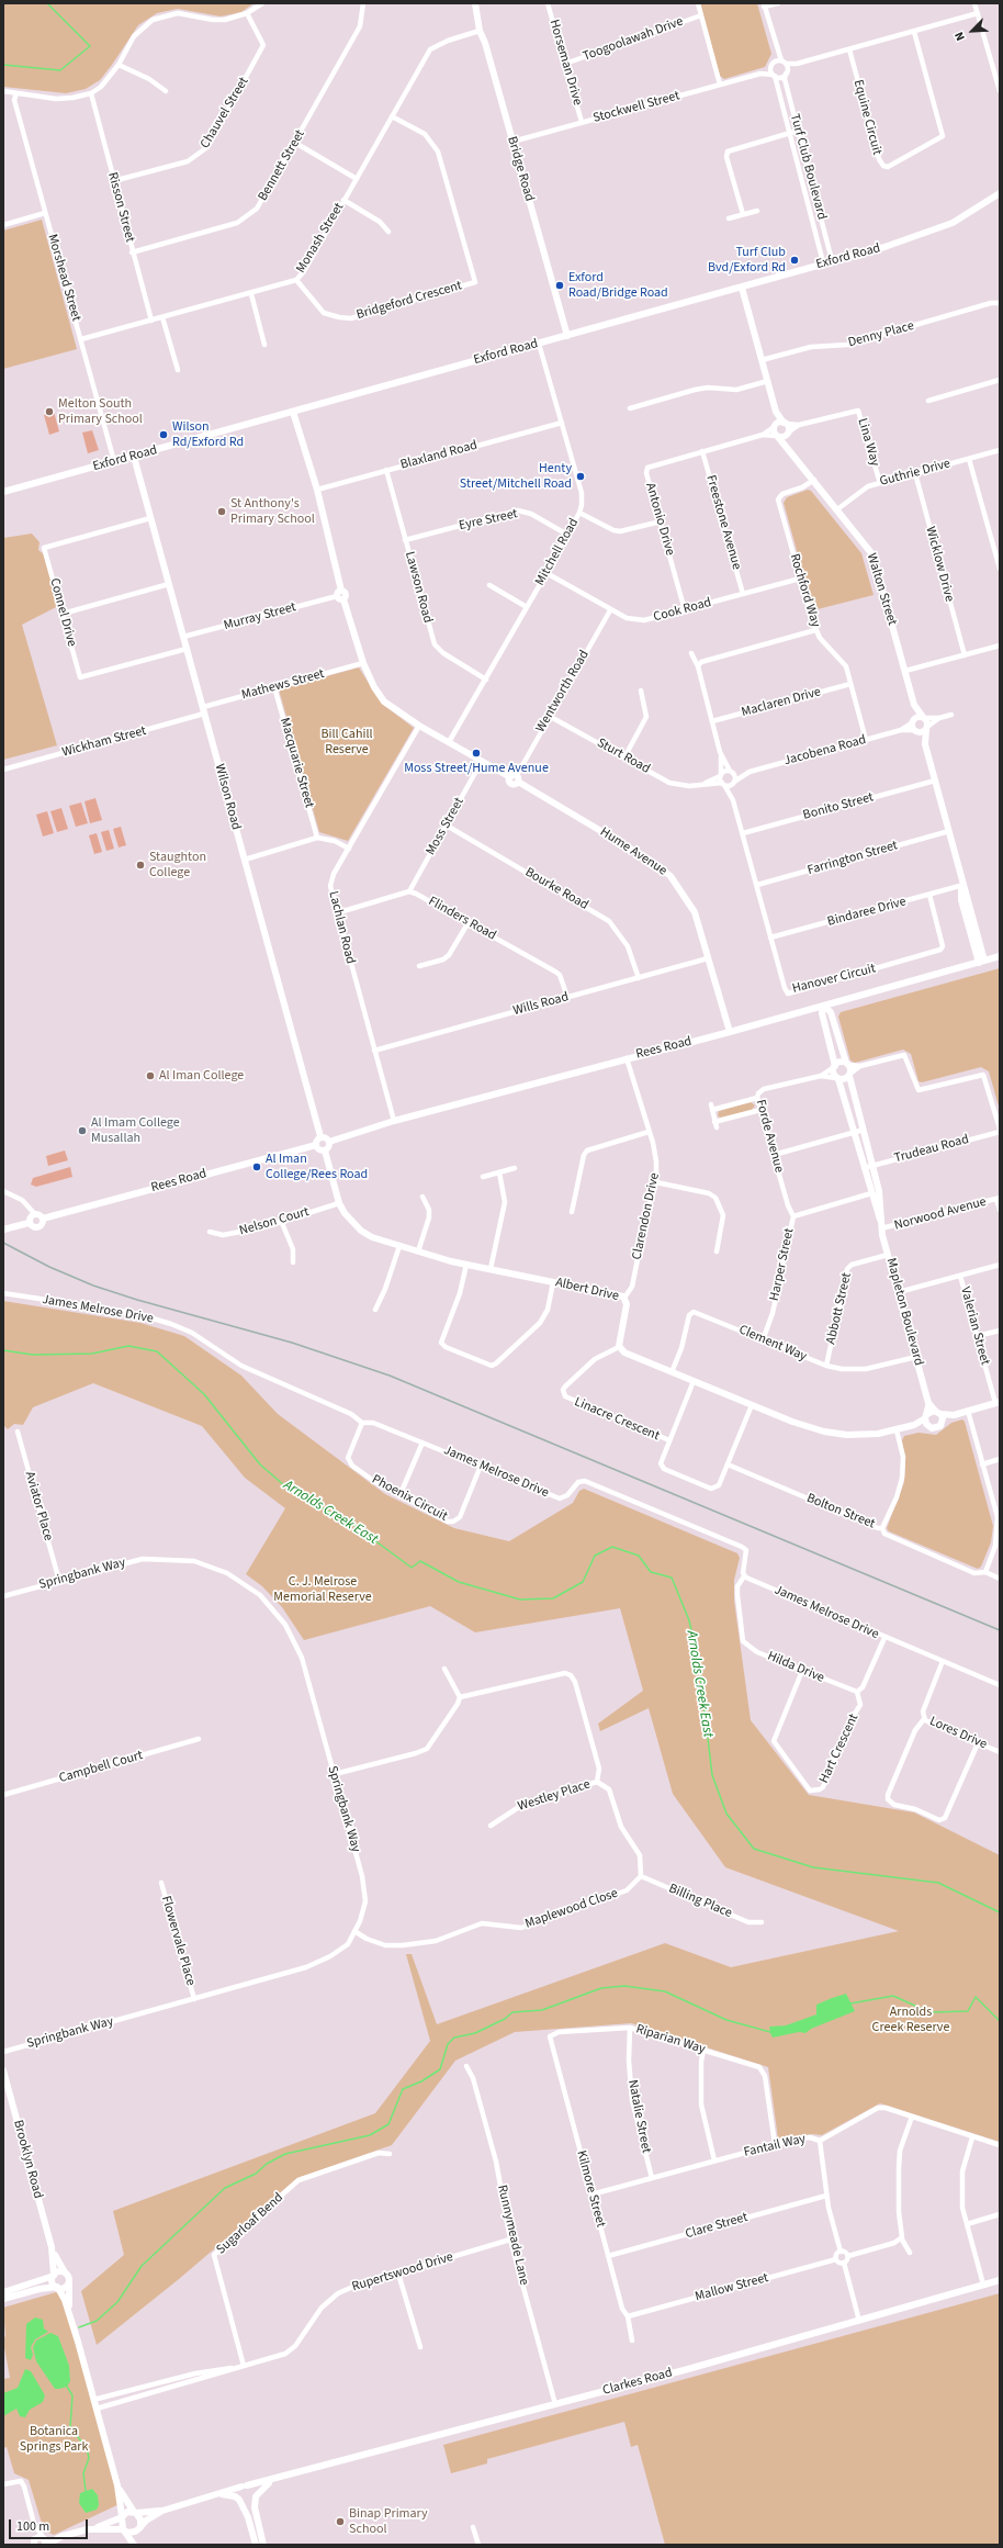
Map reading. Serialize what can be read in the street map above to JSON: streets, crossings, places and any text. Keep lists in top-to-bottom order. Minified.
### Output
{"streets":{"street":["Toogoolawah Drive","Horseman Drive","Stockwell Street","Chauvel Street","Equine Circuit","Bennett Street","Turf Club Boulevard","Bridge Road","Risson Street","Monash Street","Exford Road","Morshead Street","Bridgeford Crescent","Denny Place","Lina Way","Blaxland Road","Guthrie Drive","Antonio Drive","Eyre Street","Freestone Avenue","Mitchell Road","Wicklow Drive","Lawson Road","Walton Street","Rochford Way","Cook Road","Connel Drive","Murray Street","Mathews Street","Wentworth Road","Maclaren Drive","Wickham Street","Jacobena Road","Sturt Road","Macquarie Street","Wilson Road","Bonito Street","Moss Street","Hume Avenue","Farrington Street","Bourke Road","Bindaree Drive","Flinders Road","Lachlan Road","Hanover Circuit","Wills Road","Rees Road","Forde Avenue","Trudeau Road","Norwood Avenue","Clarendon Drive","Nelson Court","Harper Street","Albert Drive","Abbott Street","James Melrose Drive","Mapleton Boulevard","Valerian Street","Clement Way","Linacre Crescent","Phoenix Circuit","Aviator Place","Bolton Street","Springbank Way","Hilda Drive","Lores Drive","Hart Crescent","Campbell Court","Westley Place","Billing Place","Maplewood Close","Flowervale Place","Riparian Way","Natalie Street","Fantail Way","Brooklyn Road","Kilmore Street","Sugarloaf Bend","Clare Street","Runnymeade Lane","Rupertswood Drive","Mallow Street","Clarkes Road"]},"crossings":[["Toogoolawah Drive","Horseman Drive"],["Horseman Drive","Stockwell Street"],["Stockwell Street","Turf Club Boulevard"],["Stockwell Street","Bridge Road"],["Chauvel Street","Risson Street"],["Bennett Street","Risson Street"],["Turf Club Boulevard","Exford Road"],["Bridge Road","Monash Street"],["Bridge Road","Exford Road"],["Risson Street","Monash Street"],["Monash Street","Morshead Street"],["Monash Street","Bridgeford Crescent"],["Exford Road","Morshead Street"],["Exford Road","Mitchell Road"],["Exford Road","Wilson Road"],["Exford Road","Hume Avenue"],["Lina Way","Guthrie Drive"],["Blaxland Road","Mitchell Road"],["Blaxland Road","Lawson Road"],["Blaxland Road","Hume Avenue"],["Guthrie Drive","Wicklow Drive"],["Guthrie Drive","Walton Street"],["Antonio Drive","Freestone Avenue"],["Antonio Drive","Walton Street"],["Antonio Drive","Cook Road"],["Eyre Street","Mitchell Road"],["Eyre Street","Lawson Road"],["Freestone Avenue","Cook Road"],["Mitchell Road","Lawson Road"],["Mitchell Road","Cook Road"],["Mitchell Road","Hume Avenue"],["Walton Street","Rochford Way"],["Walton Street","Jacobena Road"],["Rochford Way","Cook Road"],["Rochford Way","Maclaren Drive"],["Rochford Way","Jacobena Road"],["Cook Road","Wentworth Road"],["Connel Drive","Wilson Road"],["Murray Street","Wilson Road"],["Murray Street","Hume Avenue"],["Mathews Street","Wickham Street"],["Mathews Street","Macquarie Street"],["Mathews Street","Wilson Road"],["Mathews Street","Hume Avenue"],["Wentworth Road","Sturt Road"],["Wentworth Road","Hume Avenue"],["Wickham Street","Wilson Road"],["Jacobena Road","Sturt Road"],["Wilson Road","Rees Road"],["Wilson Road","Albert Drive"],["Bonito Street","Hanover Circuit"],["Moss Street","Hume Avenue"],["Moss Street","Bourke Road"],["Moss Street","Flinders Road"],["Hume Avenue","Lachlan Road"],["Hume Avenue","Wills Road"],["Hume Avenue","Rees Road"],["Farrington Street","Hanover Circuit"],["Bourke Road","Wills Road"],["Bindaree Drive","Hanover Circuit"],["Flinders Road","Wills Road"],["Lachlan Road","Wills Road"],["Lachlan Road","Rees Road"],["Rees Road","Clarendon Drive"],["Rees Road","Albert Drive"],["Forde Avenue","Harper Street"],["Forde Avenue","Mapleton Boulevard"],["Trudeau Road","Mapleton Boulevard"],["Norwood Avenue","Mapleton Boulevard"],["Clarendon Drive","Albert Drive"],["Nelson Court","Albert Drive"],["Harper Street","Mapleton Boulevard"],["Harper Street","Clement Way"],["Albert Drive","Linacre Crescent"],["Abbott Street","Mapleton Boulevard"],["Abbott Street","Clement Way"],["James Melrose Drive","Phoenix Circuit"],["James Melrose Drive","Hilda Drive"],["James Melrose Drive","Lores Drive"],["Mapleton Boulevard","Clement Way"],["Aviator Place","Springbank Way"],["Springbank Way","Maplewood Close"],["Springbank Way","Flowervale Place"],["Hilda Drive","Hart Crescent"],["Billing Place","Maplewood Close"],["Riparian Way","Natalie Street"],["Riparian Way","Fantail Way"],["Riparian Way","Kilmore Street"],["Natalie Street","Fantail Way"],["Fantail Way","Kilmore Street"],["Kilmore Street","Clare Street"],["Kilmore Street","Mallow Street"],["Sugarloaf Bend","Rupertswood Drive"],["Runnymeade Lane","Rupertswood Drive"],["Runnymeade Lane","Clarkes Road"]],"water":["Arnolds Creek East"],"parks":["Bill Cahill Reserve","C. J. Melrose Memorial Reserve","Arnolds Creek Reserve","Botanica Springs Park"],"places":["Turf Club Bvd/Exford Rd","Exford Road/Bridge Road","Melton South Primary School","Wilson Rd/Exford Rd","Henty Street/Mitchell Road","St Anthony's Primary School","Moss Street/Hume Avenue","Staughton College","Al Iman College","Al Imam College Musallah","Al Iman College/Rees Road","Binap Primary School"],"scale_bar":"100 m","north":"bottom left"}
